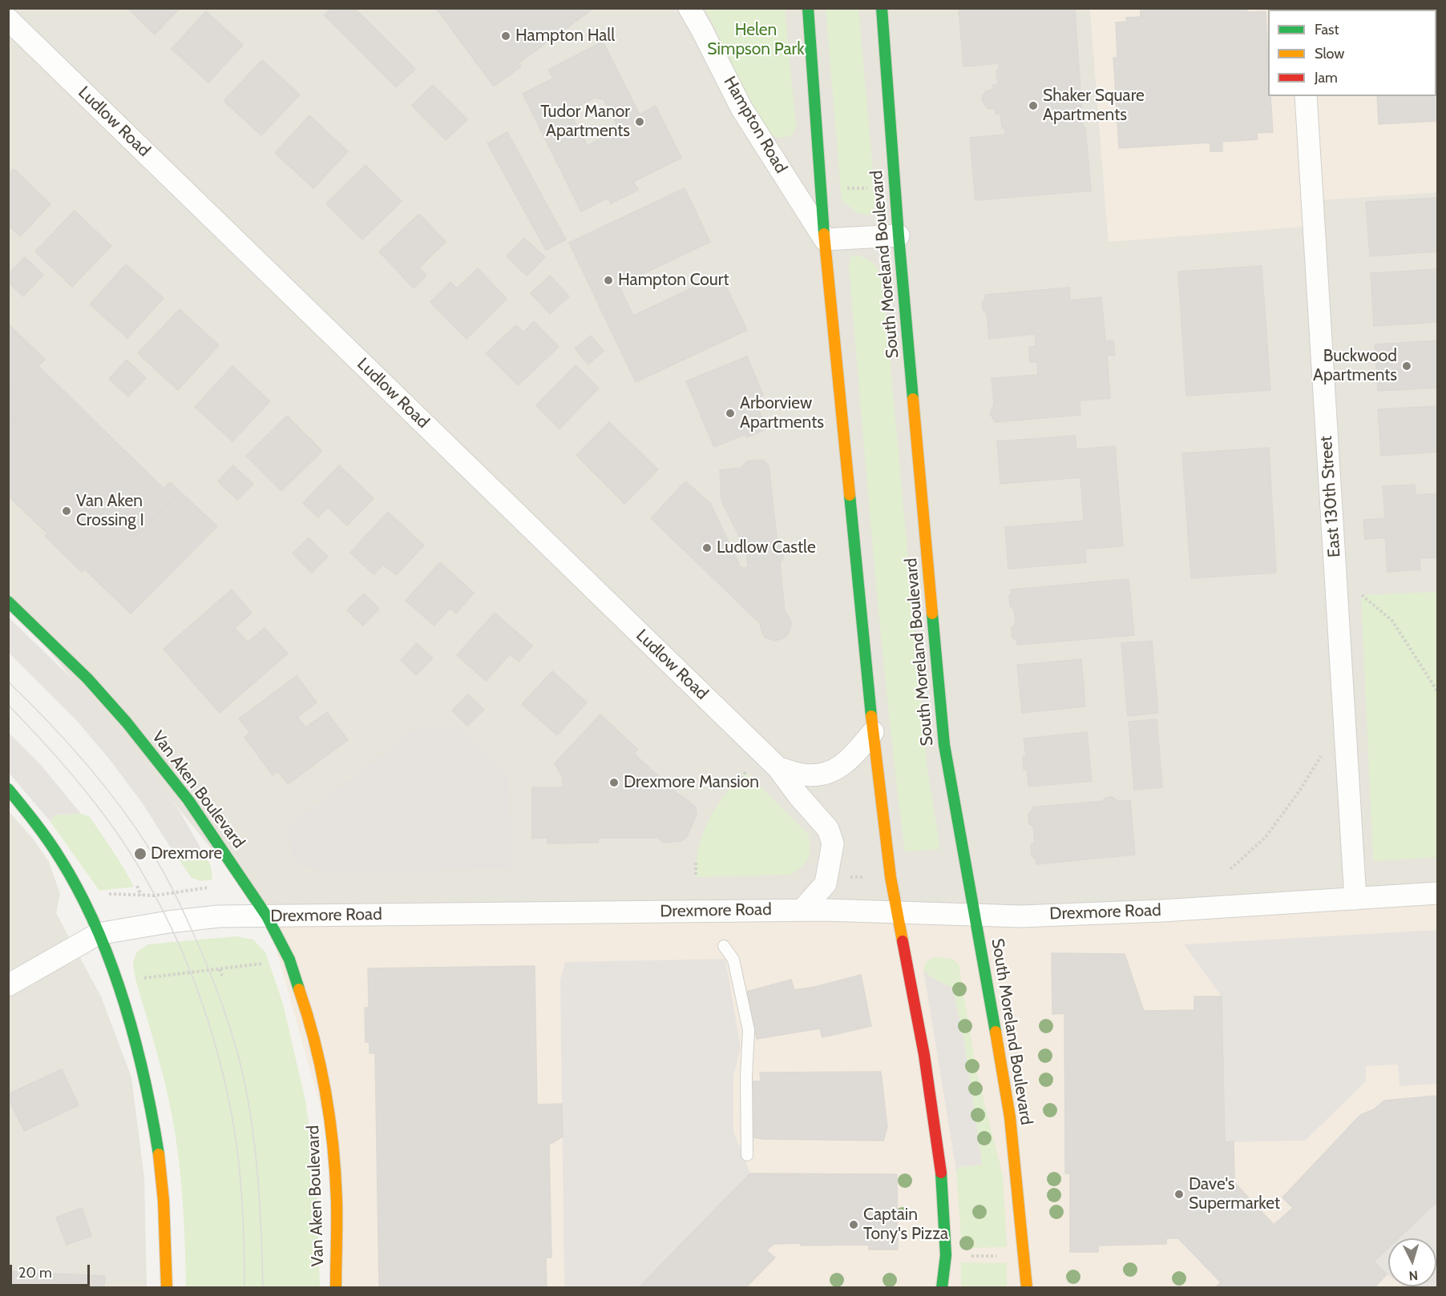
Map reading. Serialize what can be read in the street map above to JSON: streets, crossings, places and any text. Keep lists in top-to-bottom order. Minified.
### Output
{"streets":{"street":["Ludlow Road","Hampton Road","South Moreland Boulevard","East 130th Street","Van Aken Boulevard","Drexmore Road"]},"crossings":[["Ludlow Road","Drexmore Road"],["South Moreland Boulevard","Drexmore Road"],["East 130th Street","Drexmore Road"],["Van Aken Boulevard","Drexmore Road"]],"parks":["Helen Simpson Park"],"places":["Hampton Hall","Shaker Square Apartments","Tudor Manor Apartments","Hampton Court","Buckwood Apartments","Arborview Apartments","Van Aken Crossing I","Ludlow Castle","Drexmore Mansion","Drexmore","Dave's Supermarket","Captain Tony's Pizza"],"legend":["Fast","Slow","Jam"],"scale_bar":"20 m","north":"bottom"}
